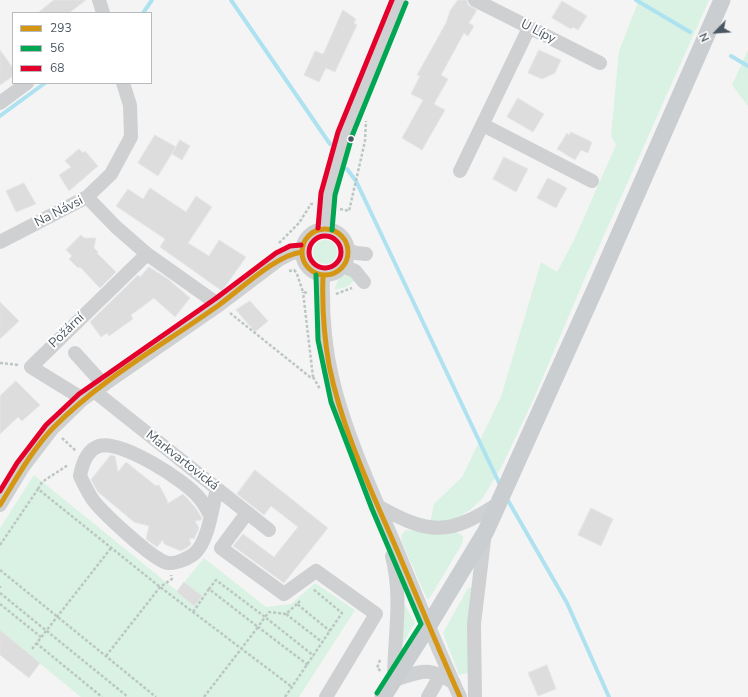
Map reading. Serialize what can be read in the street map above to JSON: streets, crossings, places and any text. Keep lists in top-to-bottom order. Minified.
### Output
{"streets":{"street":["U Lípy","Na Návsi","Požární","Markvartovická"]},"lines":["transit line 68","transit line 56","transit line 293"],"legend":["293","56","68"],"north":"bottom left"}
